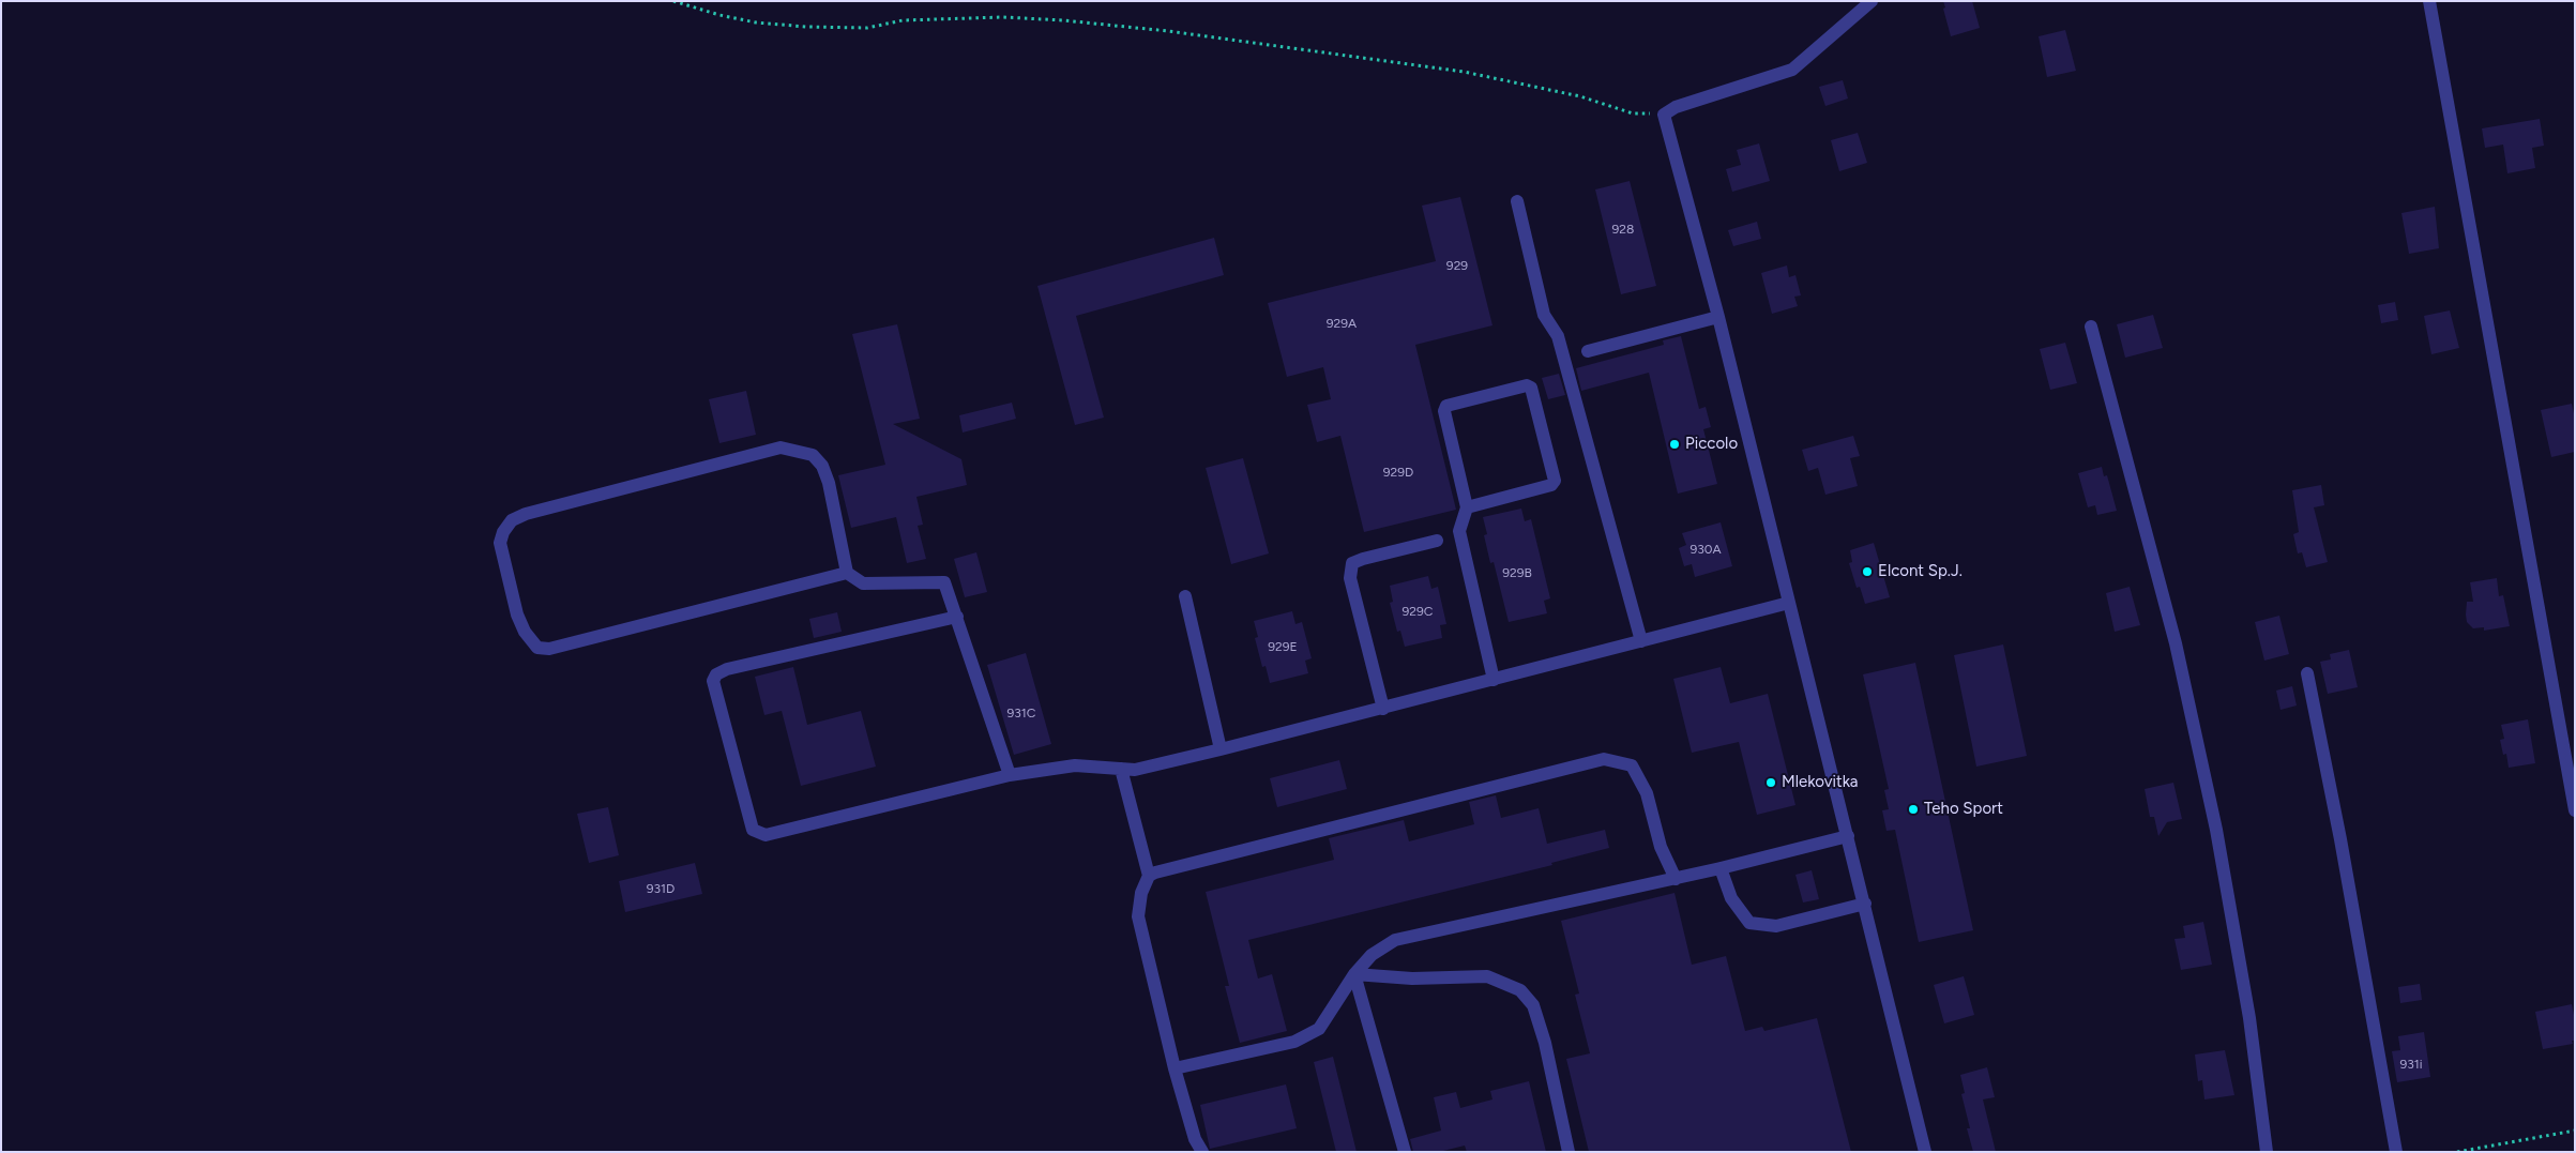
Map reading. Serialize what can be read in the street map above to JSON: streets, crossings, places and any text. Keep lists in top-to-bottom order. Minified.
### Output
{"places":["Piccolo","Elcont Sp.J.","Mlekovitka","Teho Sport"],"house_numbers":["928","929","929A","929D","930A","929B","929C","929E","931C","931D","931i"]}
